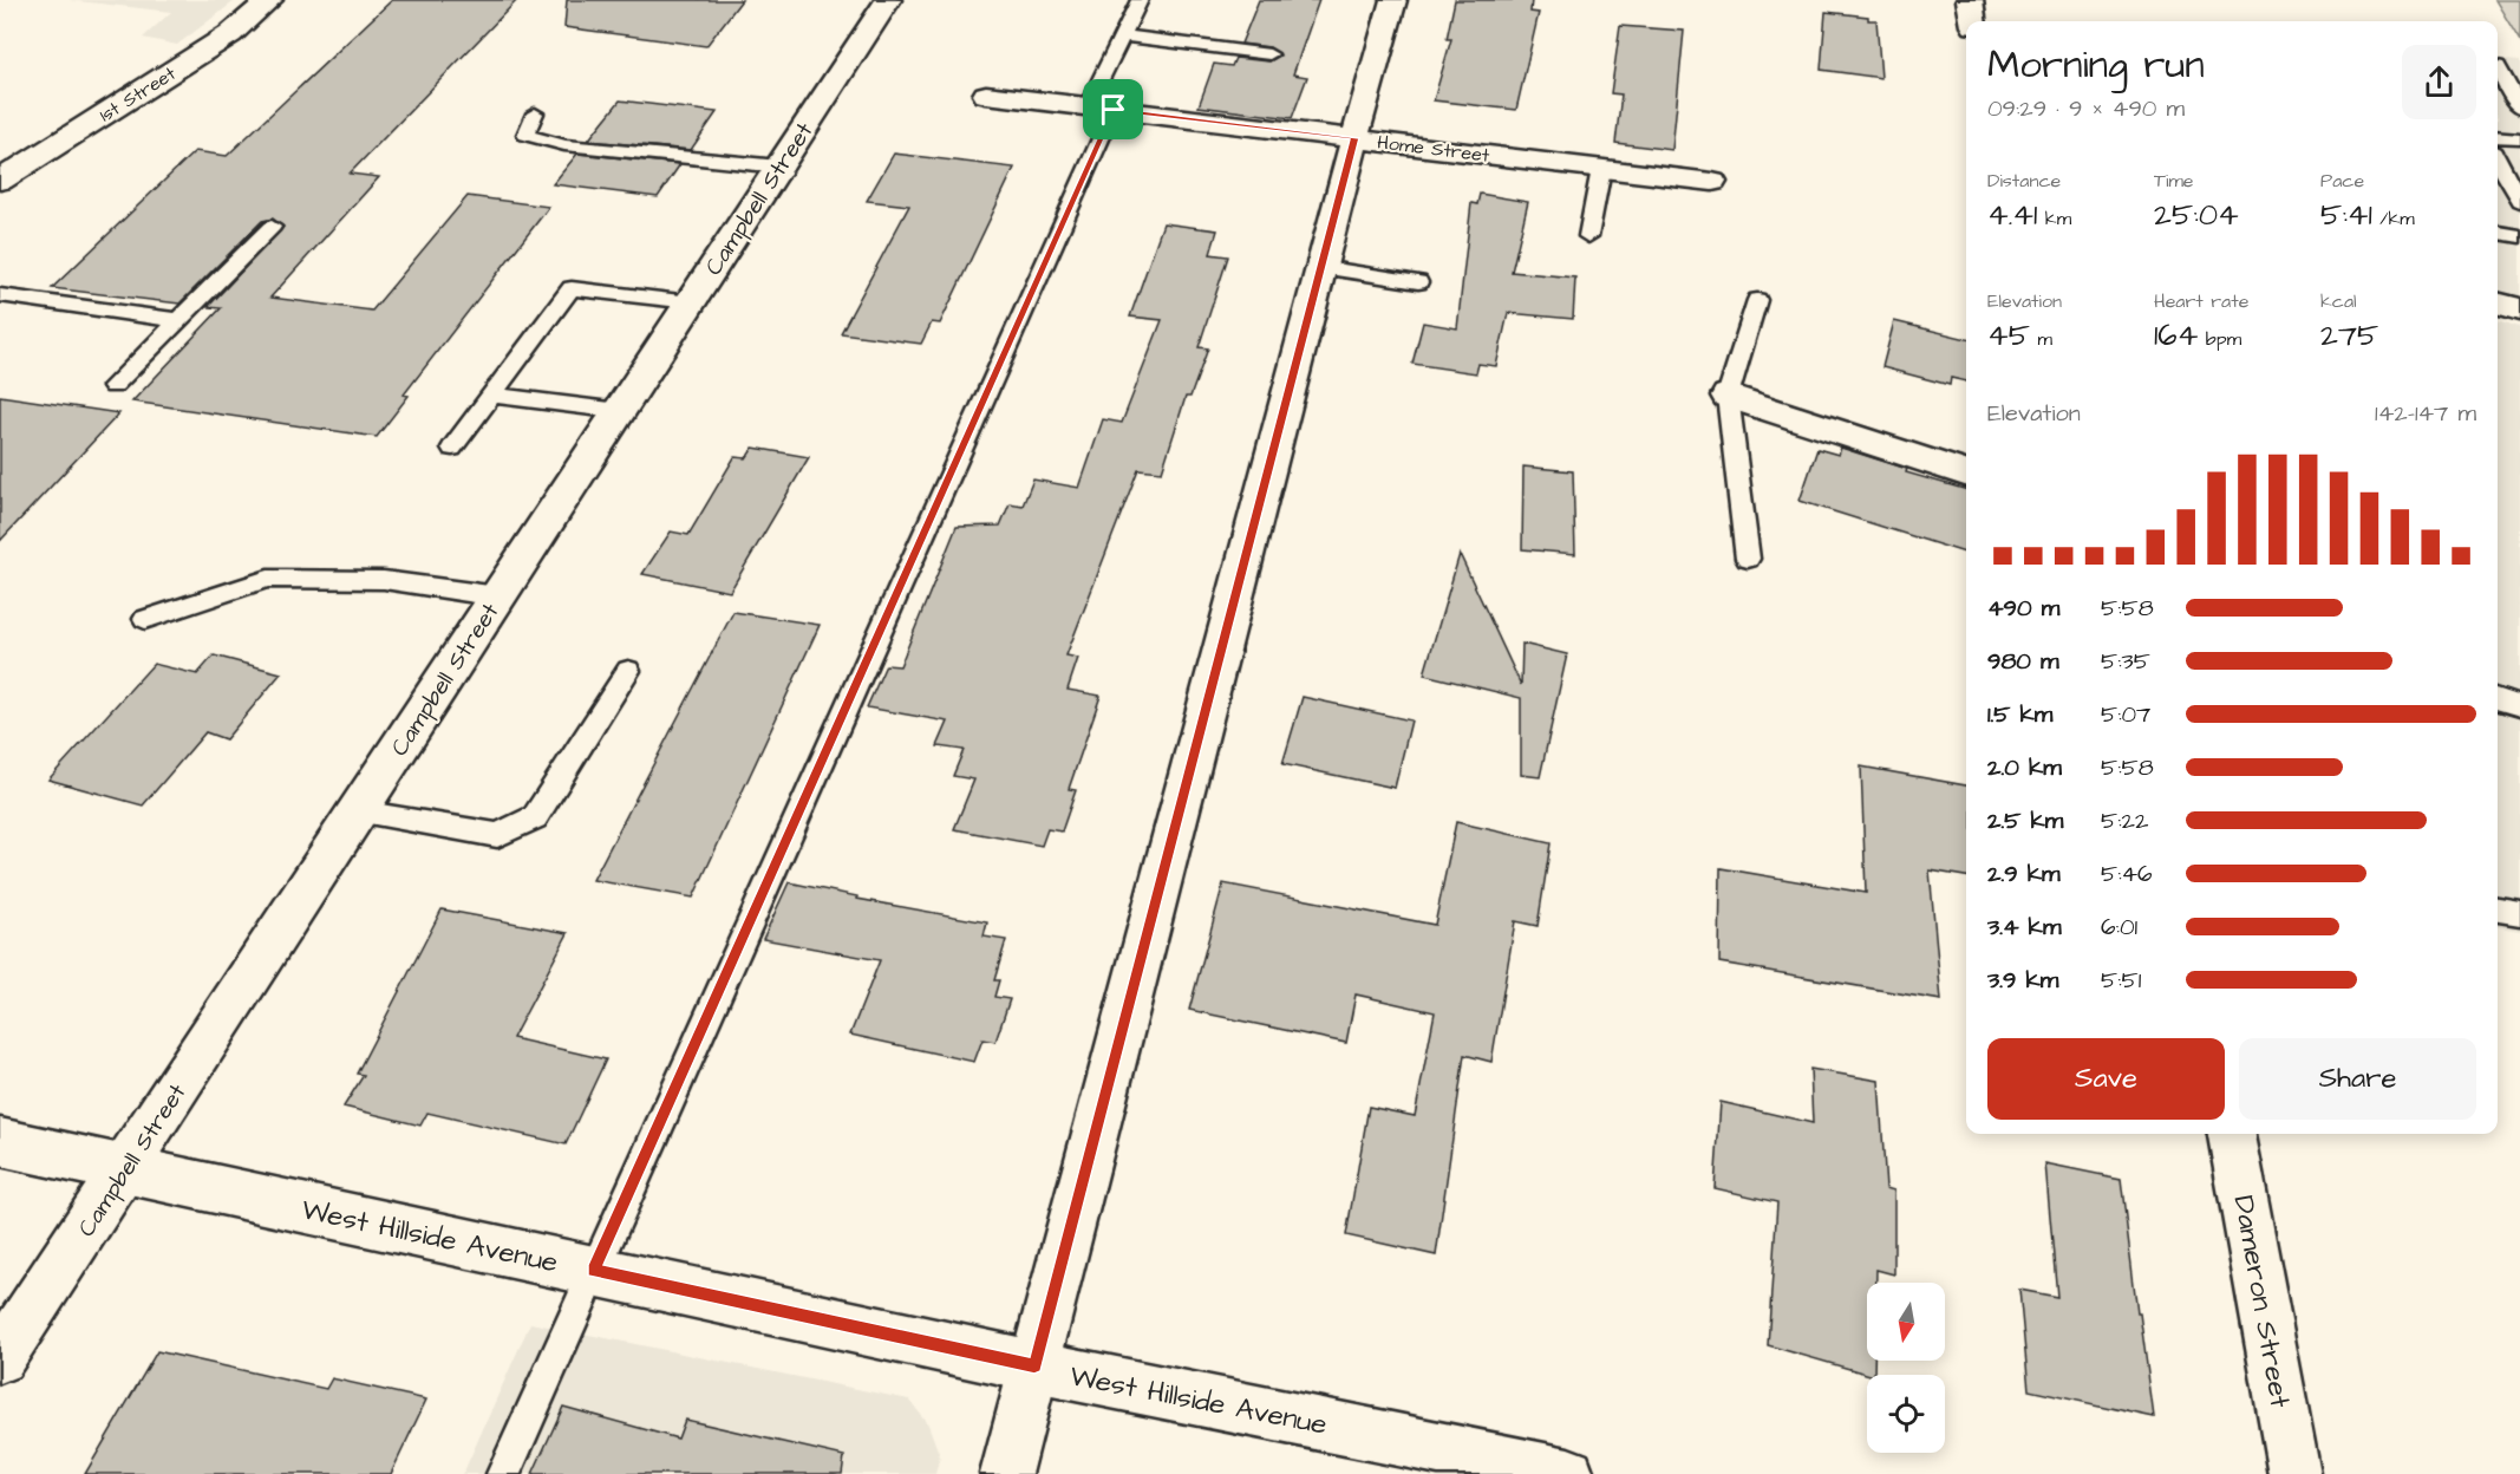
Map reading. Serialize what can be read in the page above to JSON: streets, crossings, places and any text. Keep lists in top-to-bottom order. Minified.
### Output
{"streets":{"street":["1st Street","Home Street","Campbell Street","West Hillside Avenue","Dameron Street"]},"crossings":[["Campbell Street","West Hillside Avenue"]],"north":"bottom","page":{"heading":["Morning run","09:29 · 9 × 490 m"],"stats":[["Distance","4.41 km"],["Time","25:04"],["Pace","5:41 /km"],["Elevation","45 m"],["Heart rate","164 bpm"],["kcal","275"]],"chart":["Elevation","142–147 m"],"list":[{"name":"490 m","note":"5:58"},{"name":"980 m","note":"5:35"},{"name":"1.5 km","note":"5:07"},{"name":"2.0 km","note":"5:58"},{"name":"2.5 km","note":"5:22"},{"name":"2.9 km","note":"5:46"},{"name":"3.4 km","note":"6:01"},{"name":"3.9 km","note":"5:51"}],"buttons":["Save","Share"]}}
